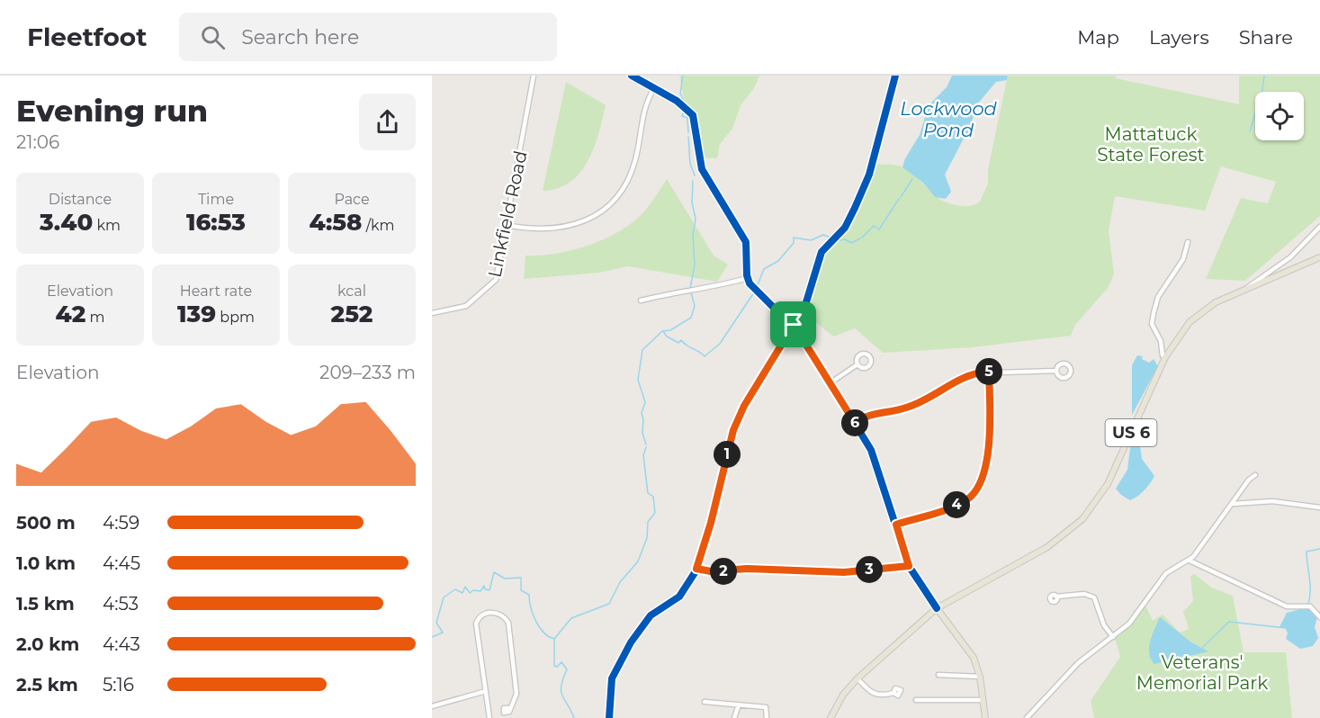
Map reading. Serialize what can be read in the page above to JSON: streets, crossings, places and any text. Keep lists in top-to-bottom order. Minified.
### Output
{"streets":{"main road":["US 6"],"street":["Linkfield Road"]},"water":["Lockwood Pond"],"parks":["Mattatuck State Forest","Veterans' Memorial Park"],"page":{"header":"Fleetfoot","search":"Search here","nav":["Map","Layers","Share"],"heading":["Evening run","21:06"],"stats":[["Distance","3.40 km"],["Time","16:53"],["Pace","4:58 /km"],["Elevation","42 m"],["Heart rate","139 bpm"],["kcal","252"]],"chart":["Elevation","209–233 m"],"pins":["5","6","1","4","3","2"],"list":[{"name":"500 m","note":"4:59"},{"name":"1.0 km","note":"4:45"},{"name":"1.5 km","note":"4:53"},{"name":"2.0 km","note":"4:43"},{"name":"2.5 km","note":"5:16"}]}}
